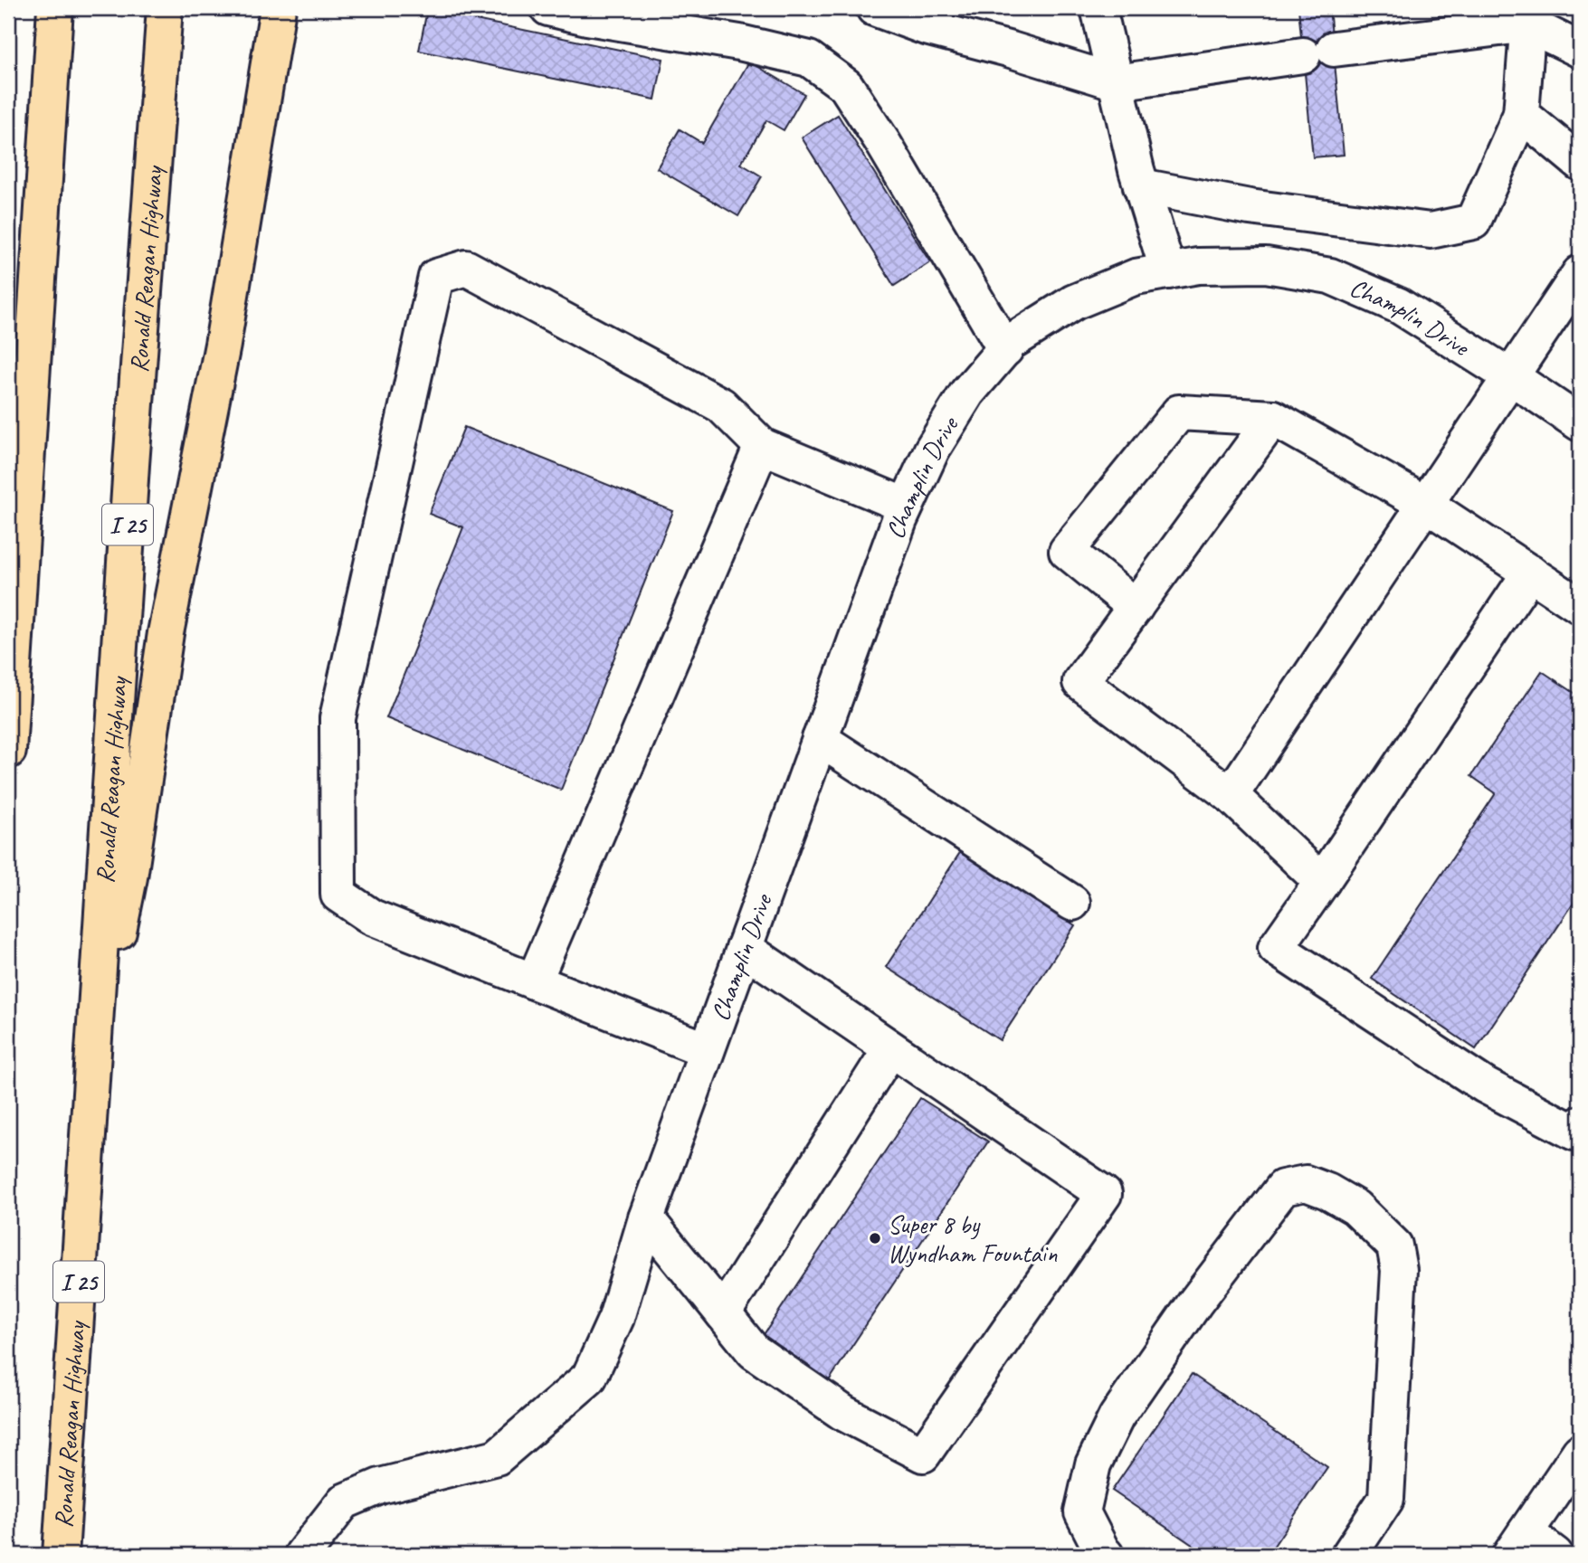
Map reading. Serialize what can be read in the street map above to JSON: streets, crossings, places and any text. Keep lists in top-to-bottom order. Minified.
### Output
{"streets":{"highway":["Ronald Reagan Highway","I 25"],"street":["Champlin Drive"]},"places":["Super 8 by Wyndham Fountain"]}
